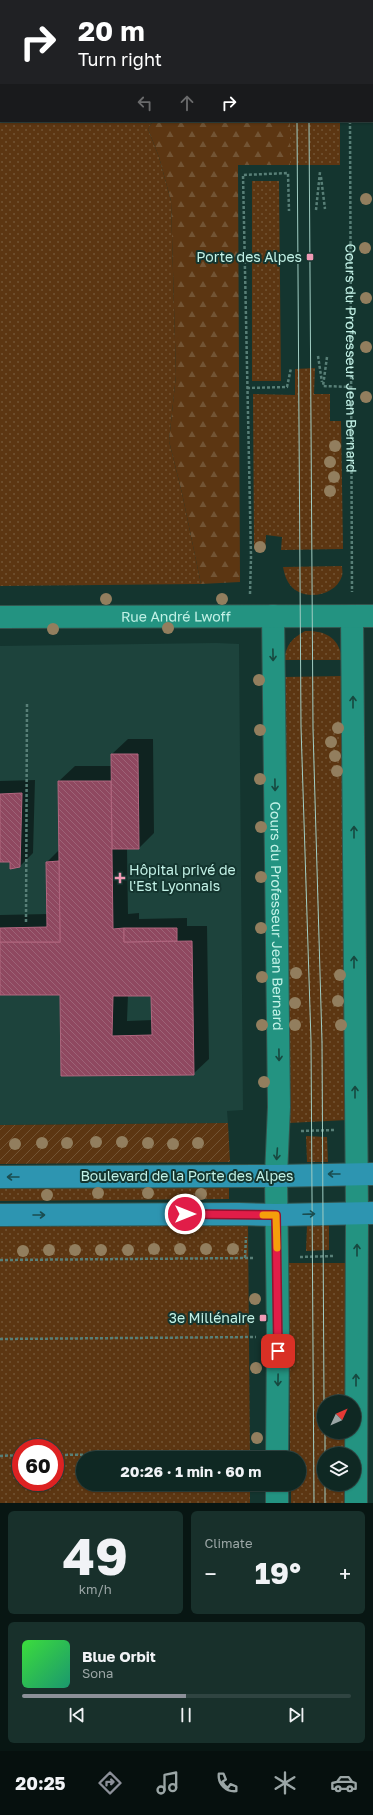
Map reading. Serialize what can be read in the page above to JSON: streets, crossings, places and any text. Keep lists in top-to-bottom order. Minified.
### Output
{"streets":{"main road":["Boulevard de la Porte des Alpes"],"street":["Cours du Professeur Jean Bernard","Rue André Lwoff"]},"crossings":[["Cours du Professeur Jean Bernard","Rue André Lwoff"],["Cours du Professeur Jean Bernard","Boulevard de la Porte des Alpes"]],"one_way":["Cours du Professeur Jean Bernard"],"places":{"transit":["Porte des Alpes","3e Millénaire"],"health":["Hôpital privé de l'Est Lyonnais"]},"north":"top right","page":{"turn":["20 m","Turn right"],"limit":"60","trip":"20:26 · 1 min · 60 m","tile":[["49","km/h"],"Climate"],"heat":["−","19°","+"],"song":["Blue Orbit","Sona"],"tabs":"20:25"}}
